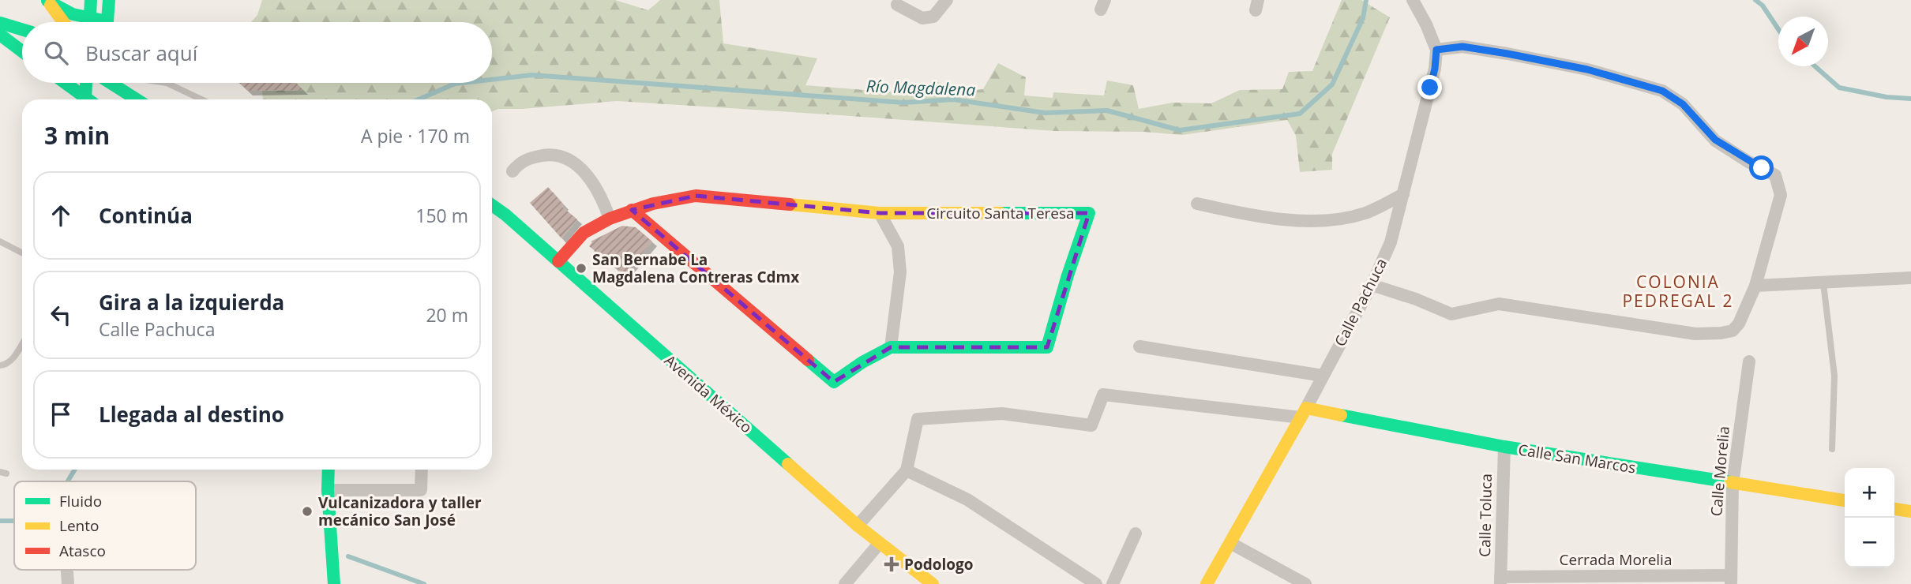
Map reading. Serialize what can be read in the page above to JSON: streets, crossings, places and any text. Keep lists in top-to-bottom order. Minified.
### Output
{"streets":{"street":["Circuito Santa Teresa","Calle Pachuca","Avenida México","Calle San Marcos","Calle Morelia","Calle Toluca","Cerrada Morelia"]},"crossings":[["Circuito Santa Teresa","Avenida México"],["Calle Pachuca","Calle San Marcos"],["Calle San Marcos","Calle Morelia"],["Calle San Marcos","Calle Toluca"],["Calle Morelia","Cerrada Morelia"],["Calle Toluca","Cerrada Morelia"]],"districts":["COLONIA PEDREGAL 2"],"water":["Río Magdalena"],"places":{"other":["San Bernabe La Magdalena Contreras Cdmx","Vulcanizadora y taller mecánico San José"],"health":["Podologo"]},"legend":["Fluido","Lento","Atasco"],"north":"bottom left","page":{"search":"Buscar aquí","heading":["3 min","A pie · 170 m"],"list":[["Continúa","150 m"],["Gira a la izquierda","Calle Pachuca","20 m"],"Llegada al destino"],"map_buttons":["+","−"]}}
